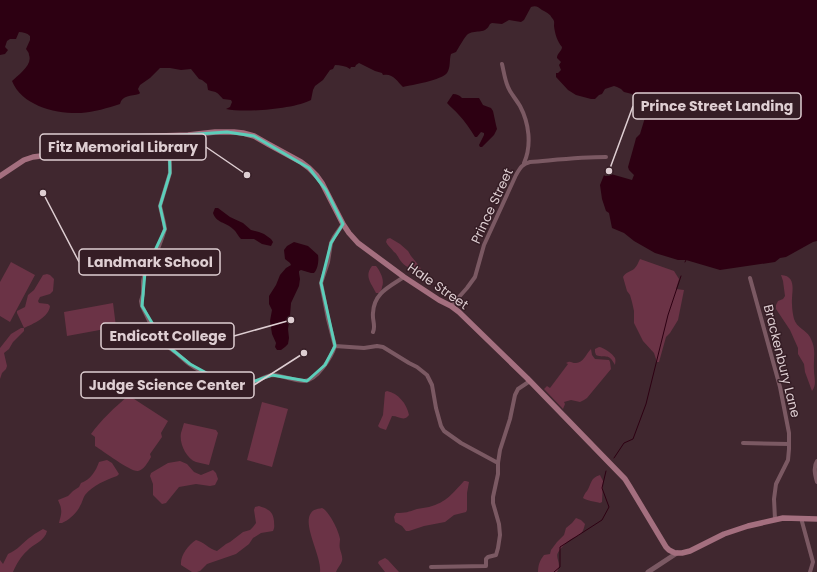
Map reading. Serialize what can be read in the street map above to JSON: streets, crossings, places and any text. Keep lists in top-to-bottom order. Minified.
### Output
{"streets":{"main road":["Hale Street"],"street":["Prince Street","Brackenbury Lane"]},"crossings":[["Prince Street","Hale Street"]],"places":["Prince Street Landing","Fitz Memorial Library","Landmark School","Endicott College","Judge Science Center"]}
